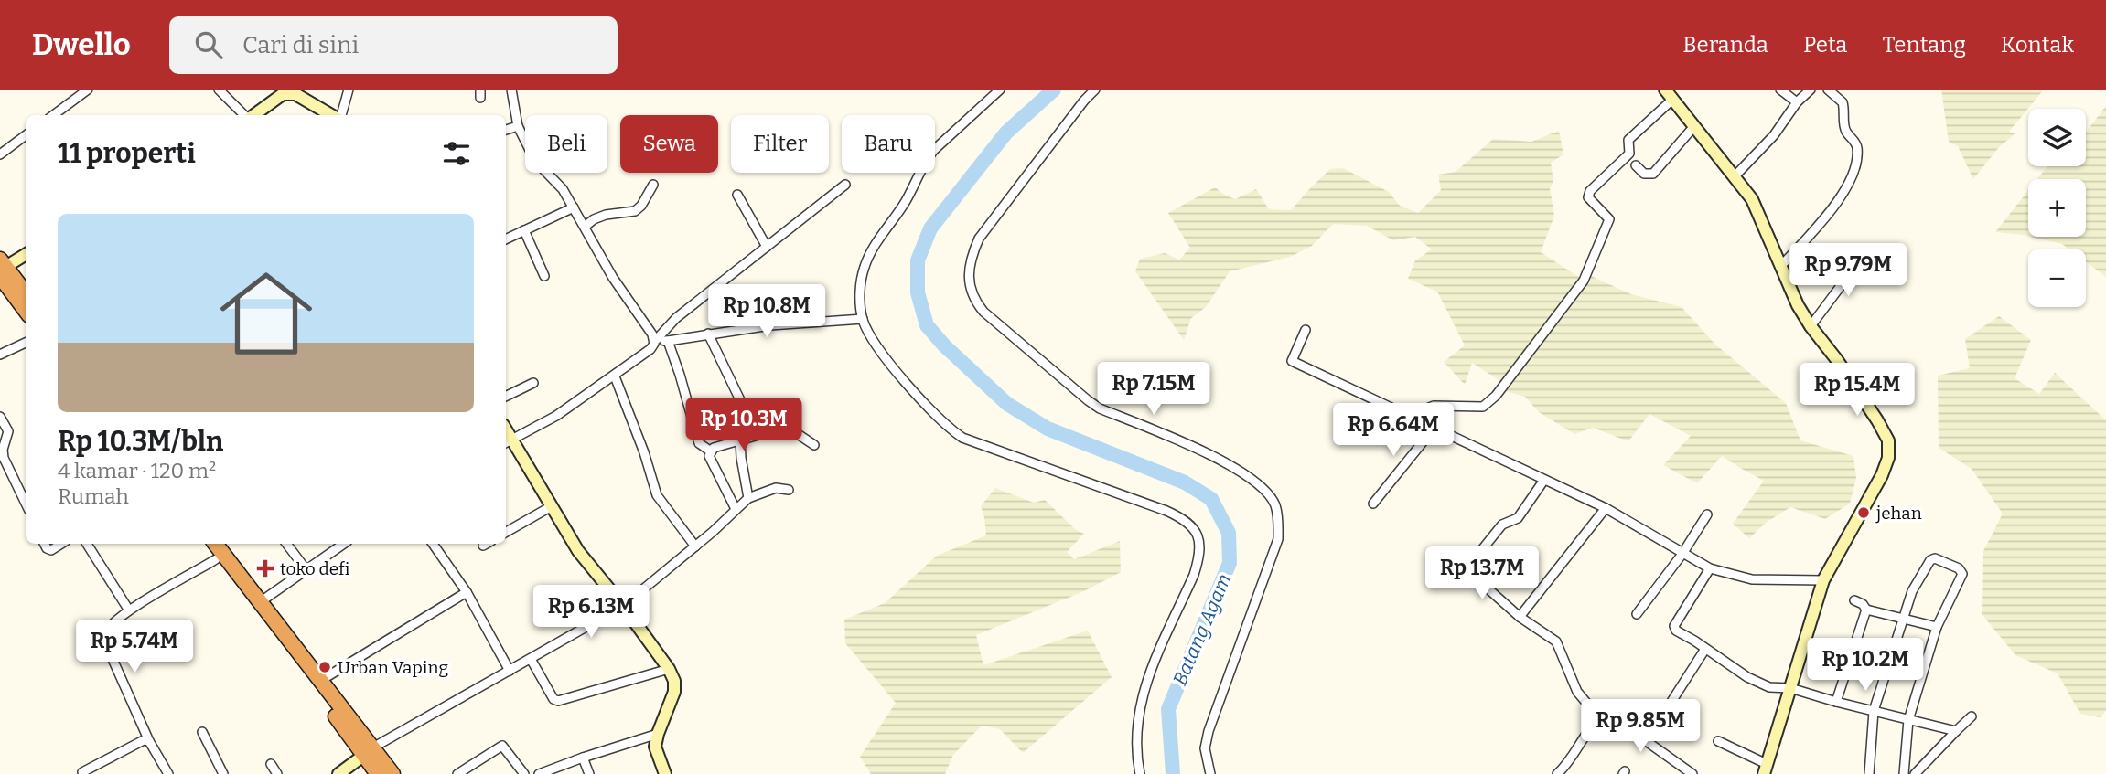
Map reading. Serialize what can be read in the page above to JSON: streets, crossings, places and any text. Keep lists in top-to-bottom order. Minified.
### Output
{"water":["Batang Agam"],"places":{"other":["jehan","Urban Vaping"],"health":["toko defi"]},"page":{"header":"Dwello","search":"Cari di sini","nav":["Beranda","Peta","Tentang","Kontak"],"map_buttons":["+","−"],"chip":["Beli","Sewa","Filter","Baru"],"heading":"11 properti","list":[{"name":"Rp 10.3M/bln","note":"4 kamar · 120 m² · Rumah"}],"price":["Rp 9.79M","Rp 10.8M","Rp 7.15M","Rp 15.4M","Rp 10.3M","Rp 6.64M","Rp 13.7M","Rp 6.13M","Rp 5.74M","Rp 10.2M","Rp 9.85M"]}}
